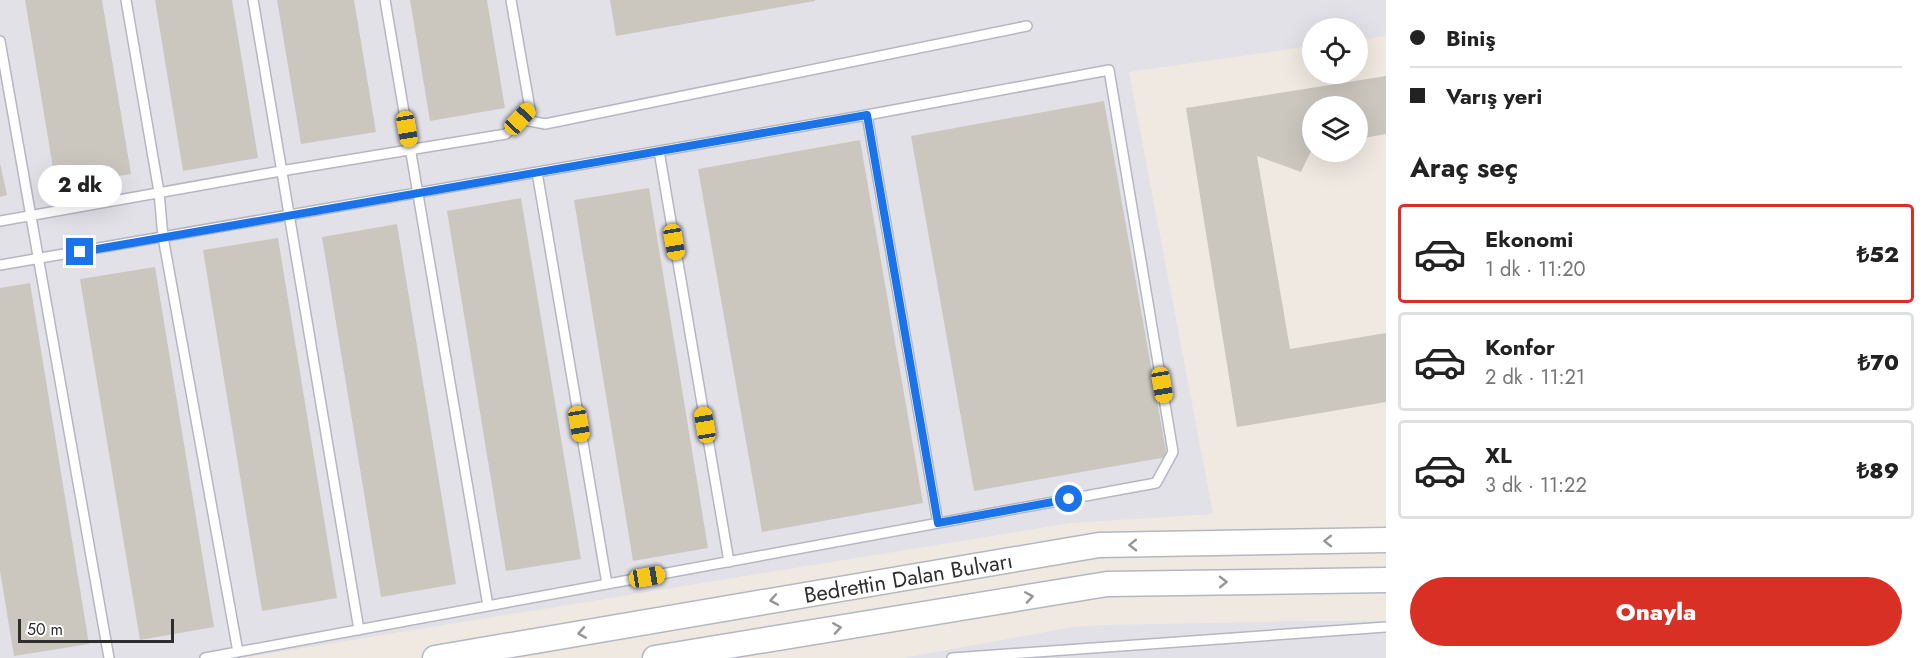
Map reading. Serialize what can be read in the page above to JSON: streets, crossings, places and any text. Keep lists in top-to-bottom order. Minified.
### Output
{"streets":{"main road":["Bedrettin Dalan Bulvarı"]},"scale_bar":"50 m","page":{"banner":["Biniş","Varış yeri"],"heading":"Araç seç","bubble":"2 dk","list":[{"name":"Ekonomi","note":"1 dk · 11:20","value":"₺52"},{"name":"Konfor","note":"2 dk · 11:21","value":"₺70"},{"name":"XL","note":"3 dk · 11:22","value":"₺89"}],"buttons":"Onayla","scale":"50 m"}}
